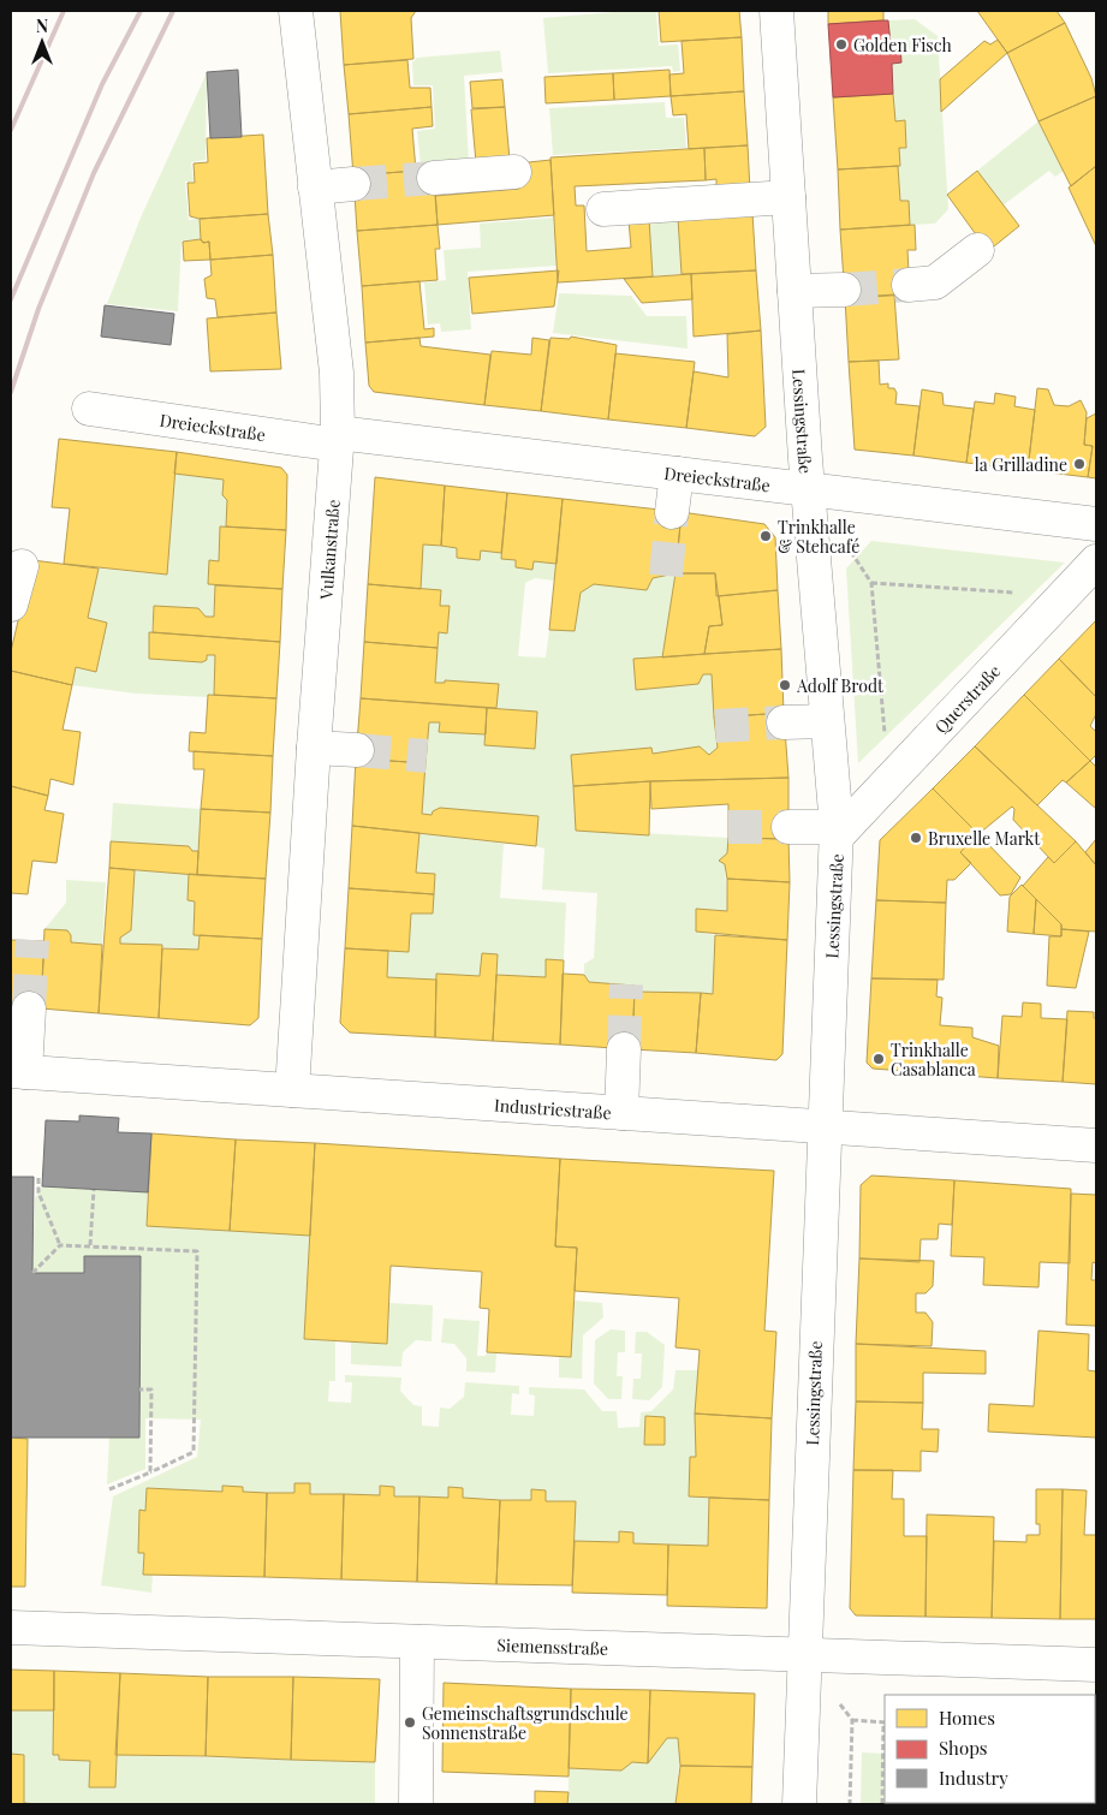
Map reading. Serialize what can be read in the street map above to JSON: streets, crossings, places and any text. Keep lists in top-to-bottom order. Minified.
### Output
{"streets":{"street":["Lessingstraße","Dreieckstraße","Vulkanstraße","Querstraße","Industriestraße","Siemensstraße"]},"crossings":[["Lessingstraße","Dreieckstraße"],["Lessingstraße","Querstraße"],["Lessingstraße","Industriestraße"],["Lessingstraße","Siemensstraße"],["Dreieckstraße","Vulkanstraße"],["Vulkanstraße","Industriestraße"]],"places":["Golden Fisch","la Grilladine","Trinkhalle & Stehcafé","Adolf Brodt","Bruxelle Markt","Trinkhalle Casablanca","Gemeinschaftsgrundschule Sonnenstraße"],"legend":["Homes","Shops","Industry"],"north":"top"}
